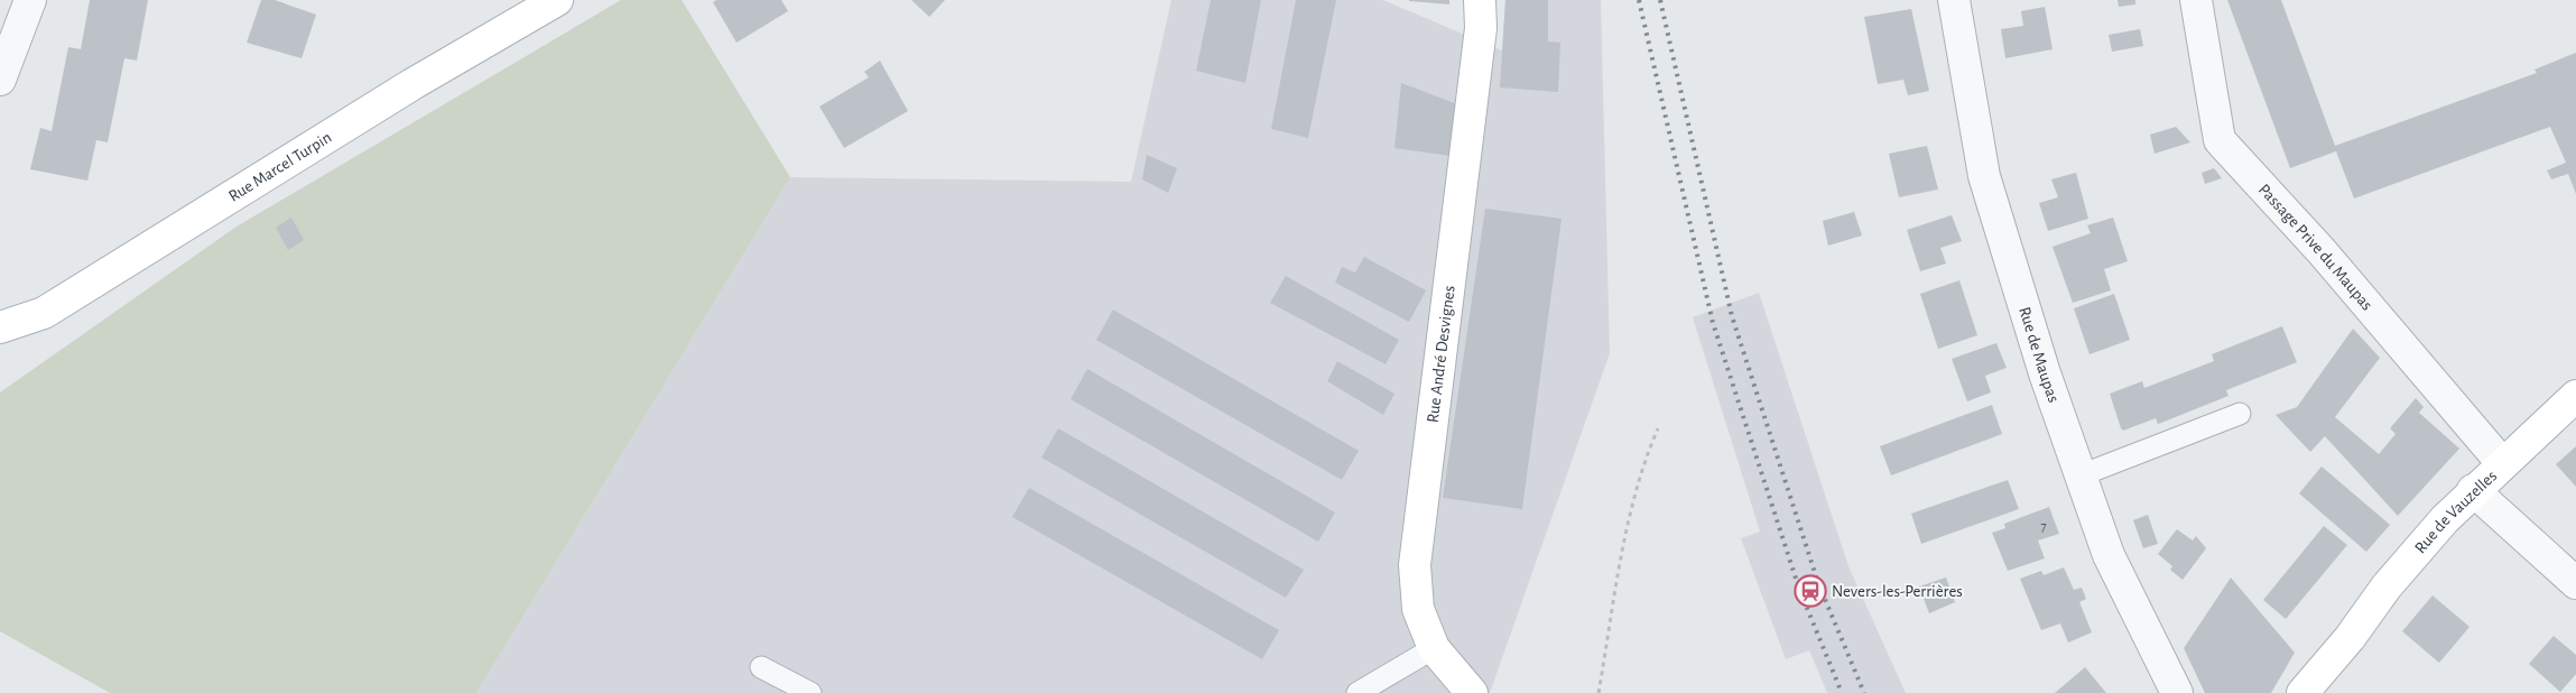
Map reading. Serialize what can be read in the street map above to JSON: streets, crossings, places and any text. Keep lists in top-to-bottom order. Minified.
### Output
{"streets":{"street":["Rue Marcel Turpin","Passage Prive du Maupas","Rue André Desvignes","Rue de Maupas","Rue de Vauzelles"]},"crossings":[["Passage Prive du Maupas","Rue de Vauzelles"]],"places":{"station":["Nevers-les-Perrières"]},"house_numbers":["7"]}
